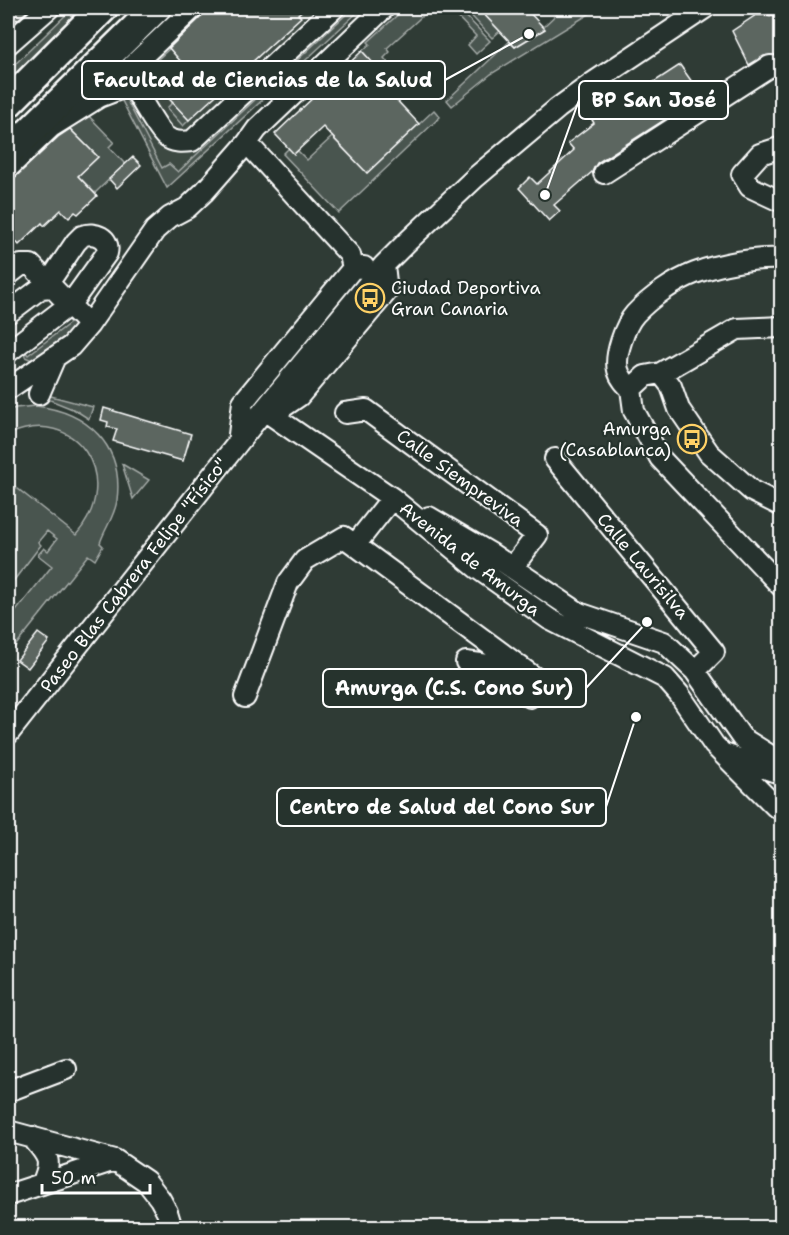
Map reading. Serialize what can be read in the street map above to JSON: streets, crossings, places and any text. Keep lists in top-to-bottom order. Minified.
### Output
{"streets":{"street":["Calle Siempreviva","Avenida de Amurga","Calle Laurisilva","Paseo Blas Cabrera Felipe \"Físico\""]},"crossings":[["Calle Siempreviva","Avenida de Amurga"],["Avenida de Amurga","Calle Laurisilva"],["Avenida de Amurga","Paseo Blas Cabrera Felipe \"Físico\""]],"places":{"other":["Facultad de Ciencias de la Salud","BP San José","Amurga (C.S. Cono Sur)","Centro de Salud del Cono Sur"],"bus stop":["Ciudad Deportiva Gran Canaria","Amurga (Casablanca)"]},"scale_bar":"50 m"}
